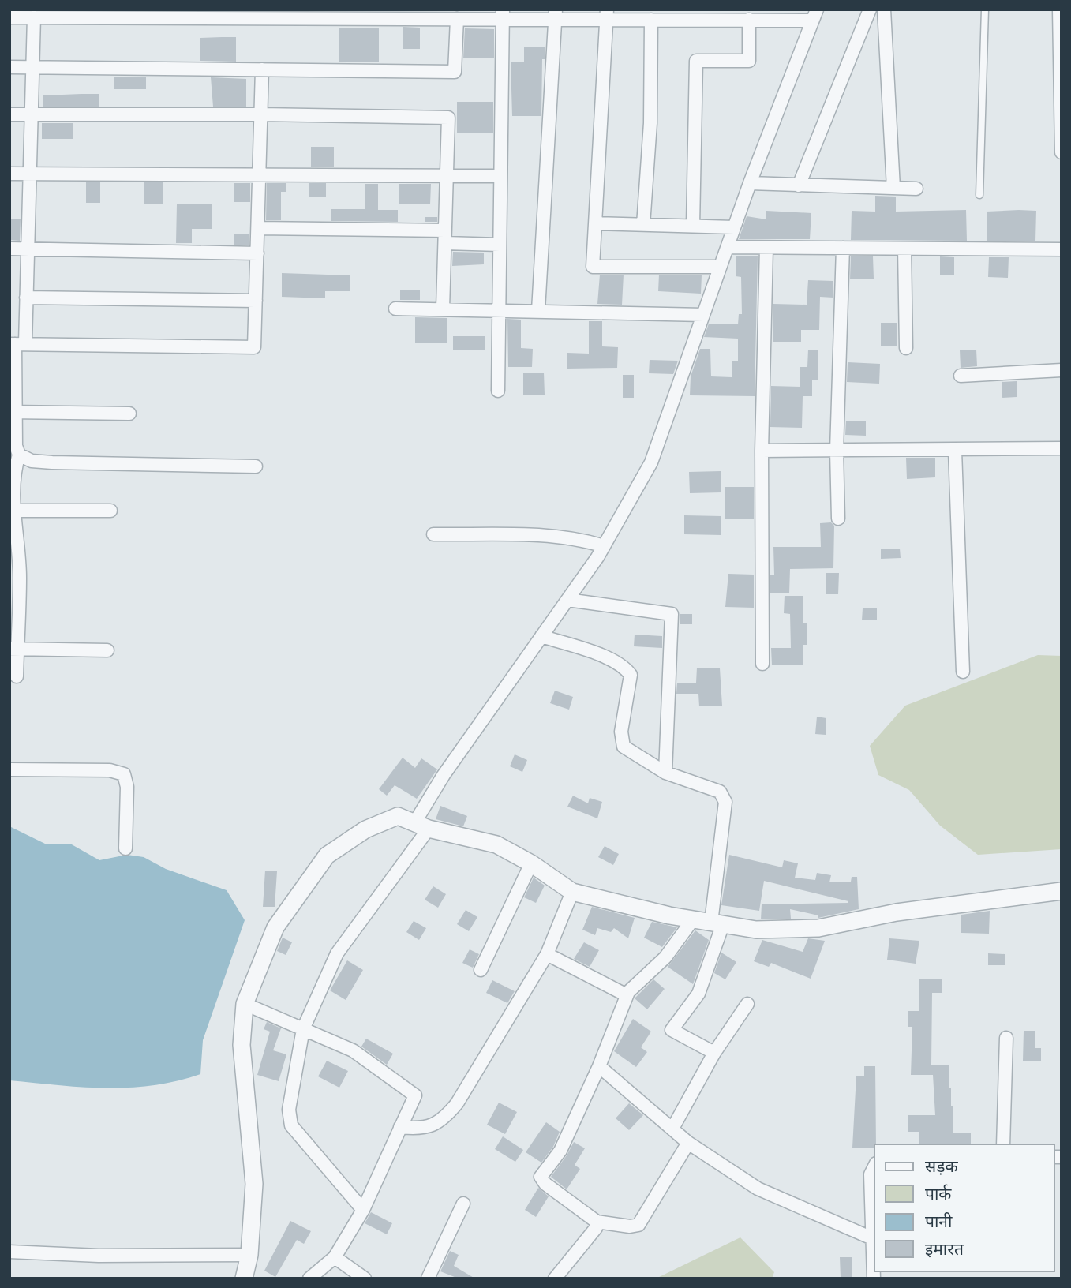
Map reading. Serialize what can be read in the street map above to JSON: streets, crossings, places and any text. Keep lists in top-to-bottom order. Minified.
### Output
{"legend":["सड़क","पार्क","पानी","इमारत"]}
